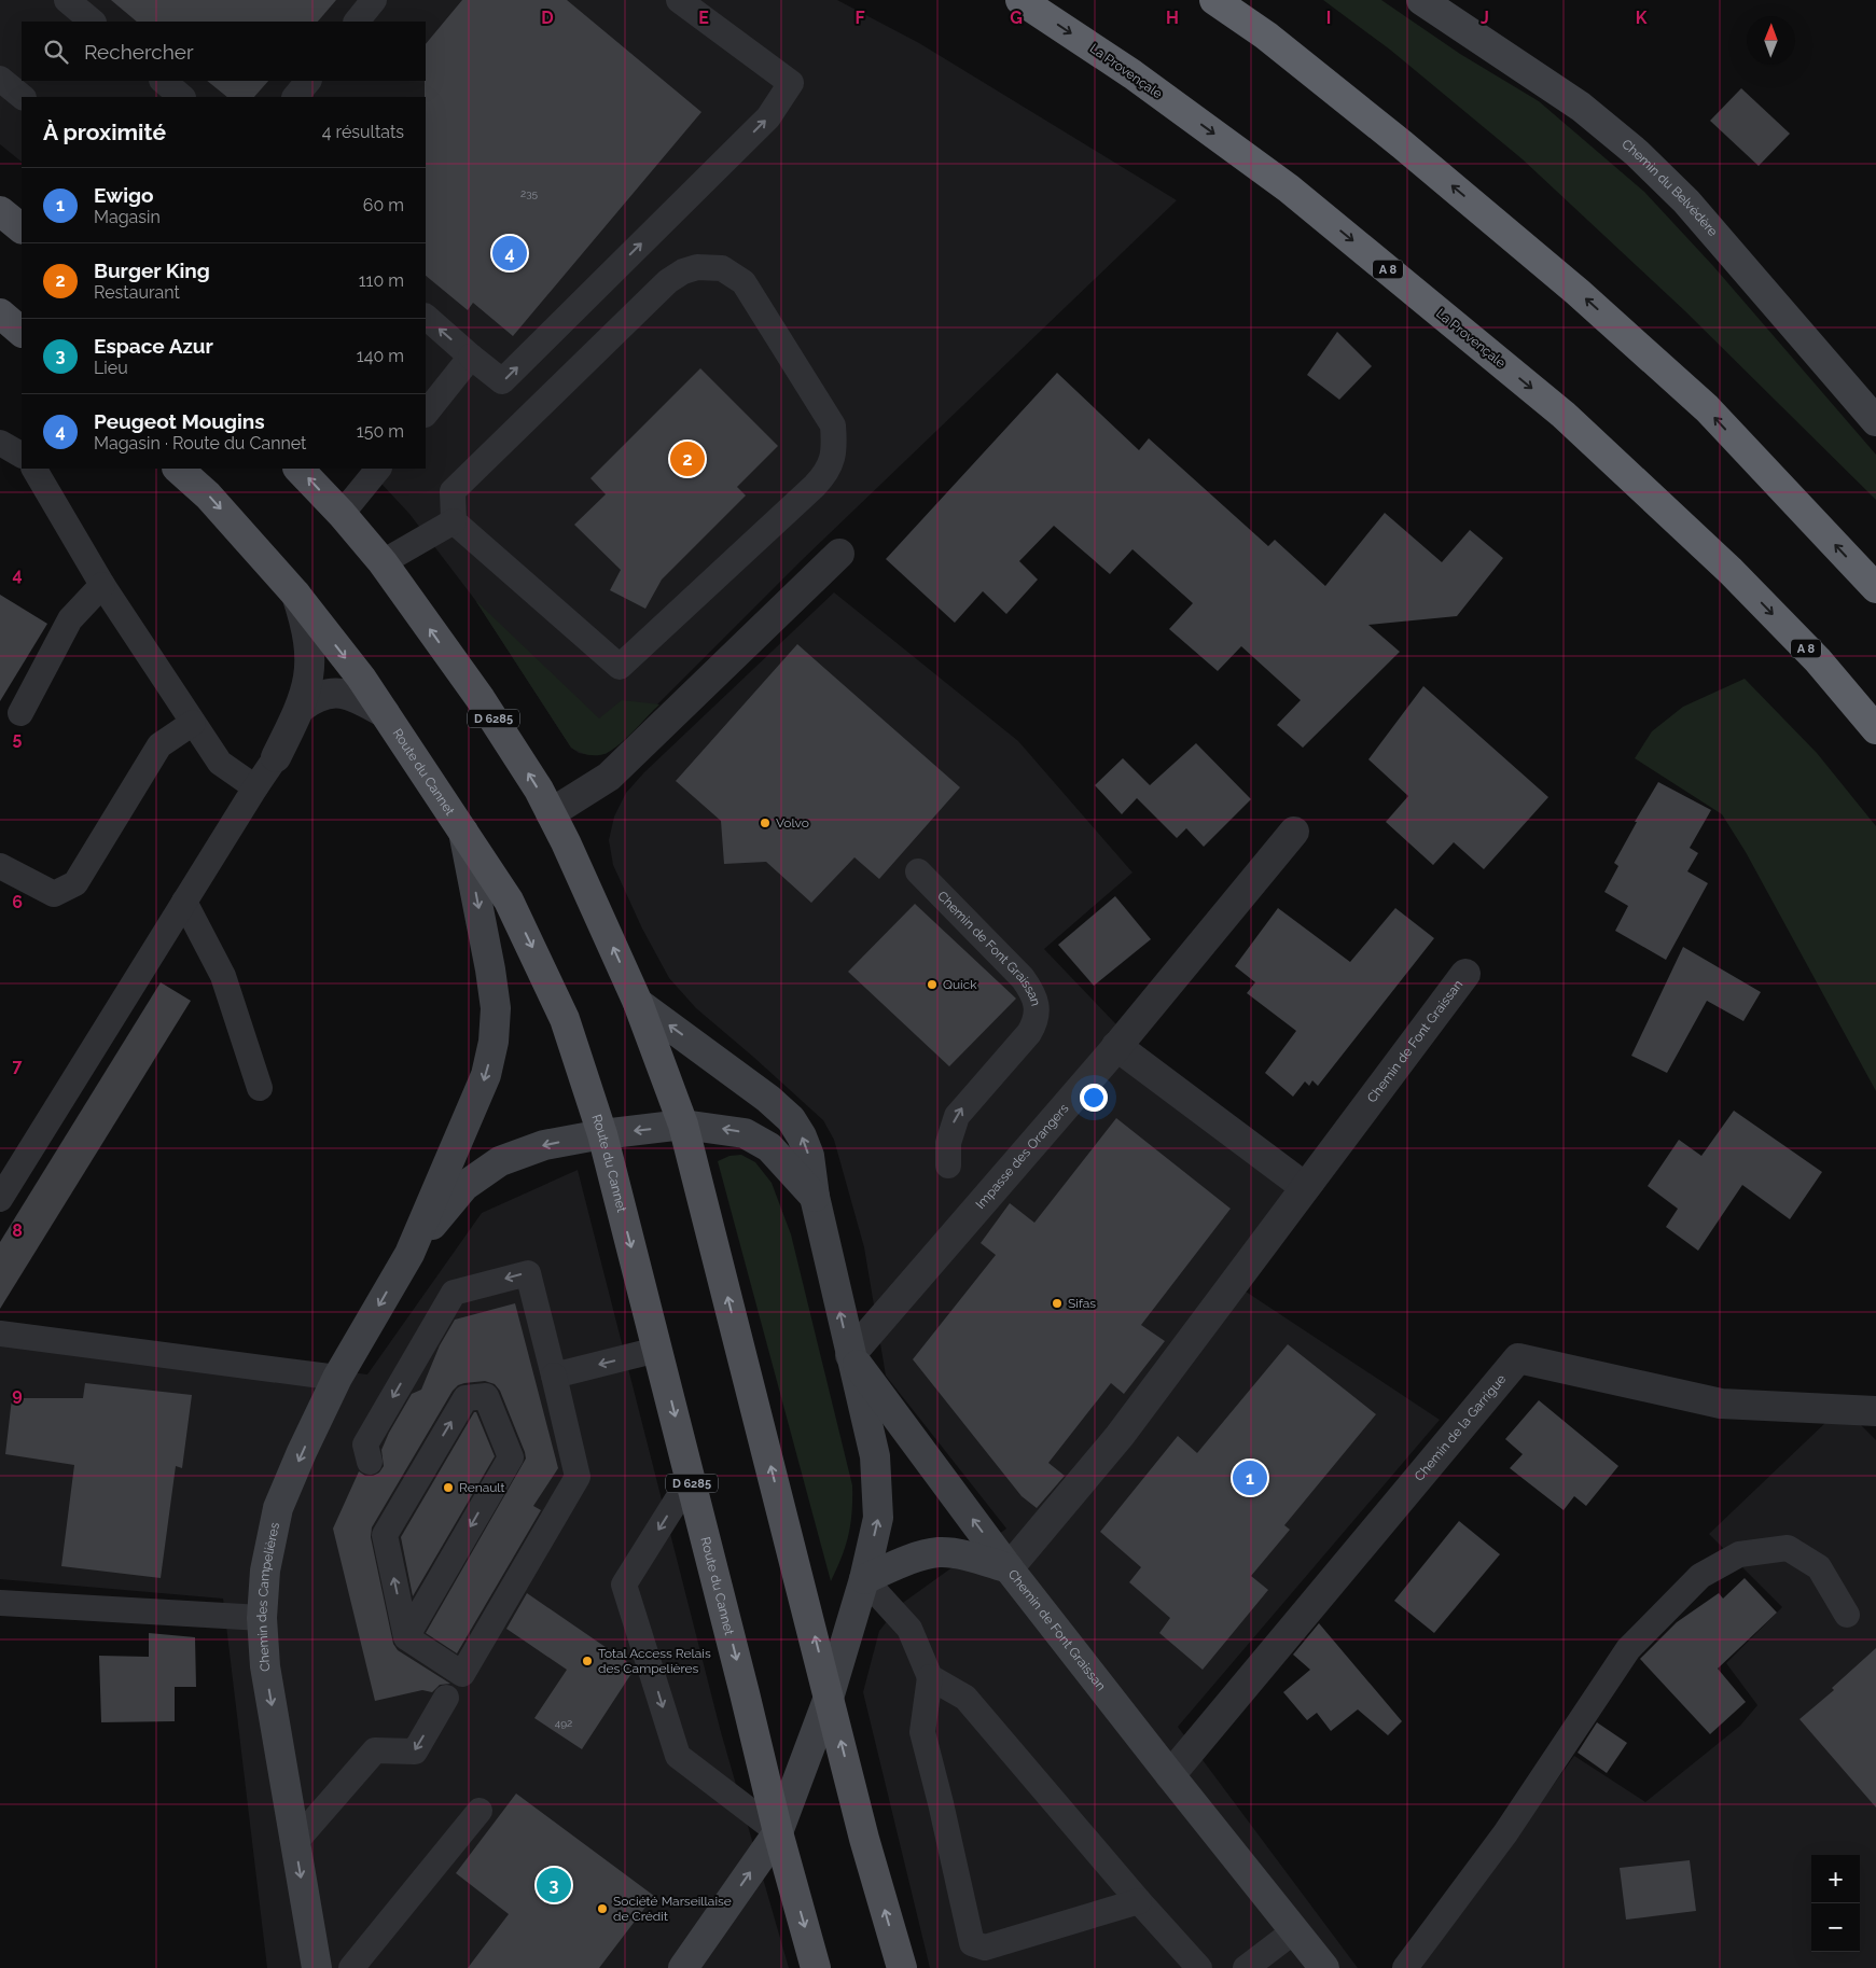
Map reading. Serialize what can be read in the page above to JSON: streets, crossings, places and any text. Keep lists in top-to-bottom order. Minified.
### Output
{"streets":{"highway":["La Provençale","A 8"],"main road":["Chemin du Belvédère","D 6285","Route du Cannet","Chemin de Font Graissan","Chemin des Campelières"],"street":["Impasse des Orangers","Chemin de la Garrigue"]},"crossings":[["Chemin de Font Graissan","Chemin de la Garrigue"]],"one_way":["Chemin des Campelières"],"places":["Volvo","Quick","Sifas","Renault","Total Access Relais des Campelières","Société Marseillaise de Crédit"],"house_numbers":["235","492"],"north":"top","page":{"search":"Rechercher","heading":["À proximité","4 résultats"],"list":[{"mark":"1","name":"Ewigo","note":"Magasin","value":"60 m"},{"mark":"2","name":"Burger King","note":"Restaurant","value":"110 m"},{"mark":"3","name":"Espace Azur","note":"Lieu","value":"140 m"},{"mark":"4","name":"Peugeot Mougins","note":"Magasin · Route du Cannet","value":"150 m"}],"pins":["4","2","1","3"],"map_buttons":["+","−"]},"grid":{"columns":["D","E","F","G","H","I","J","K"],"rows":["4","5","6","7","8","9"]}}
